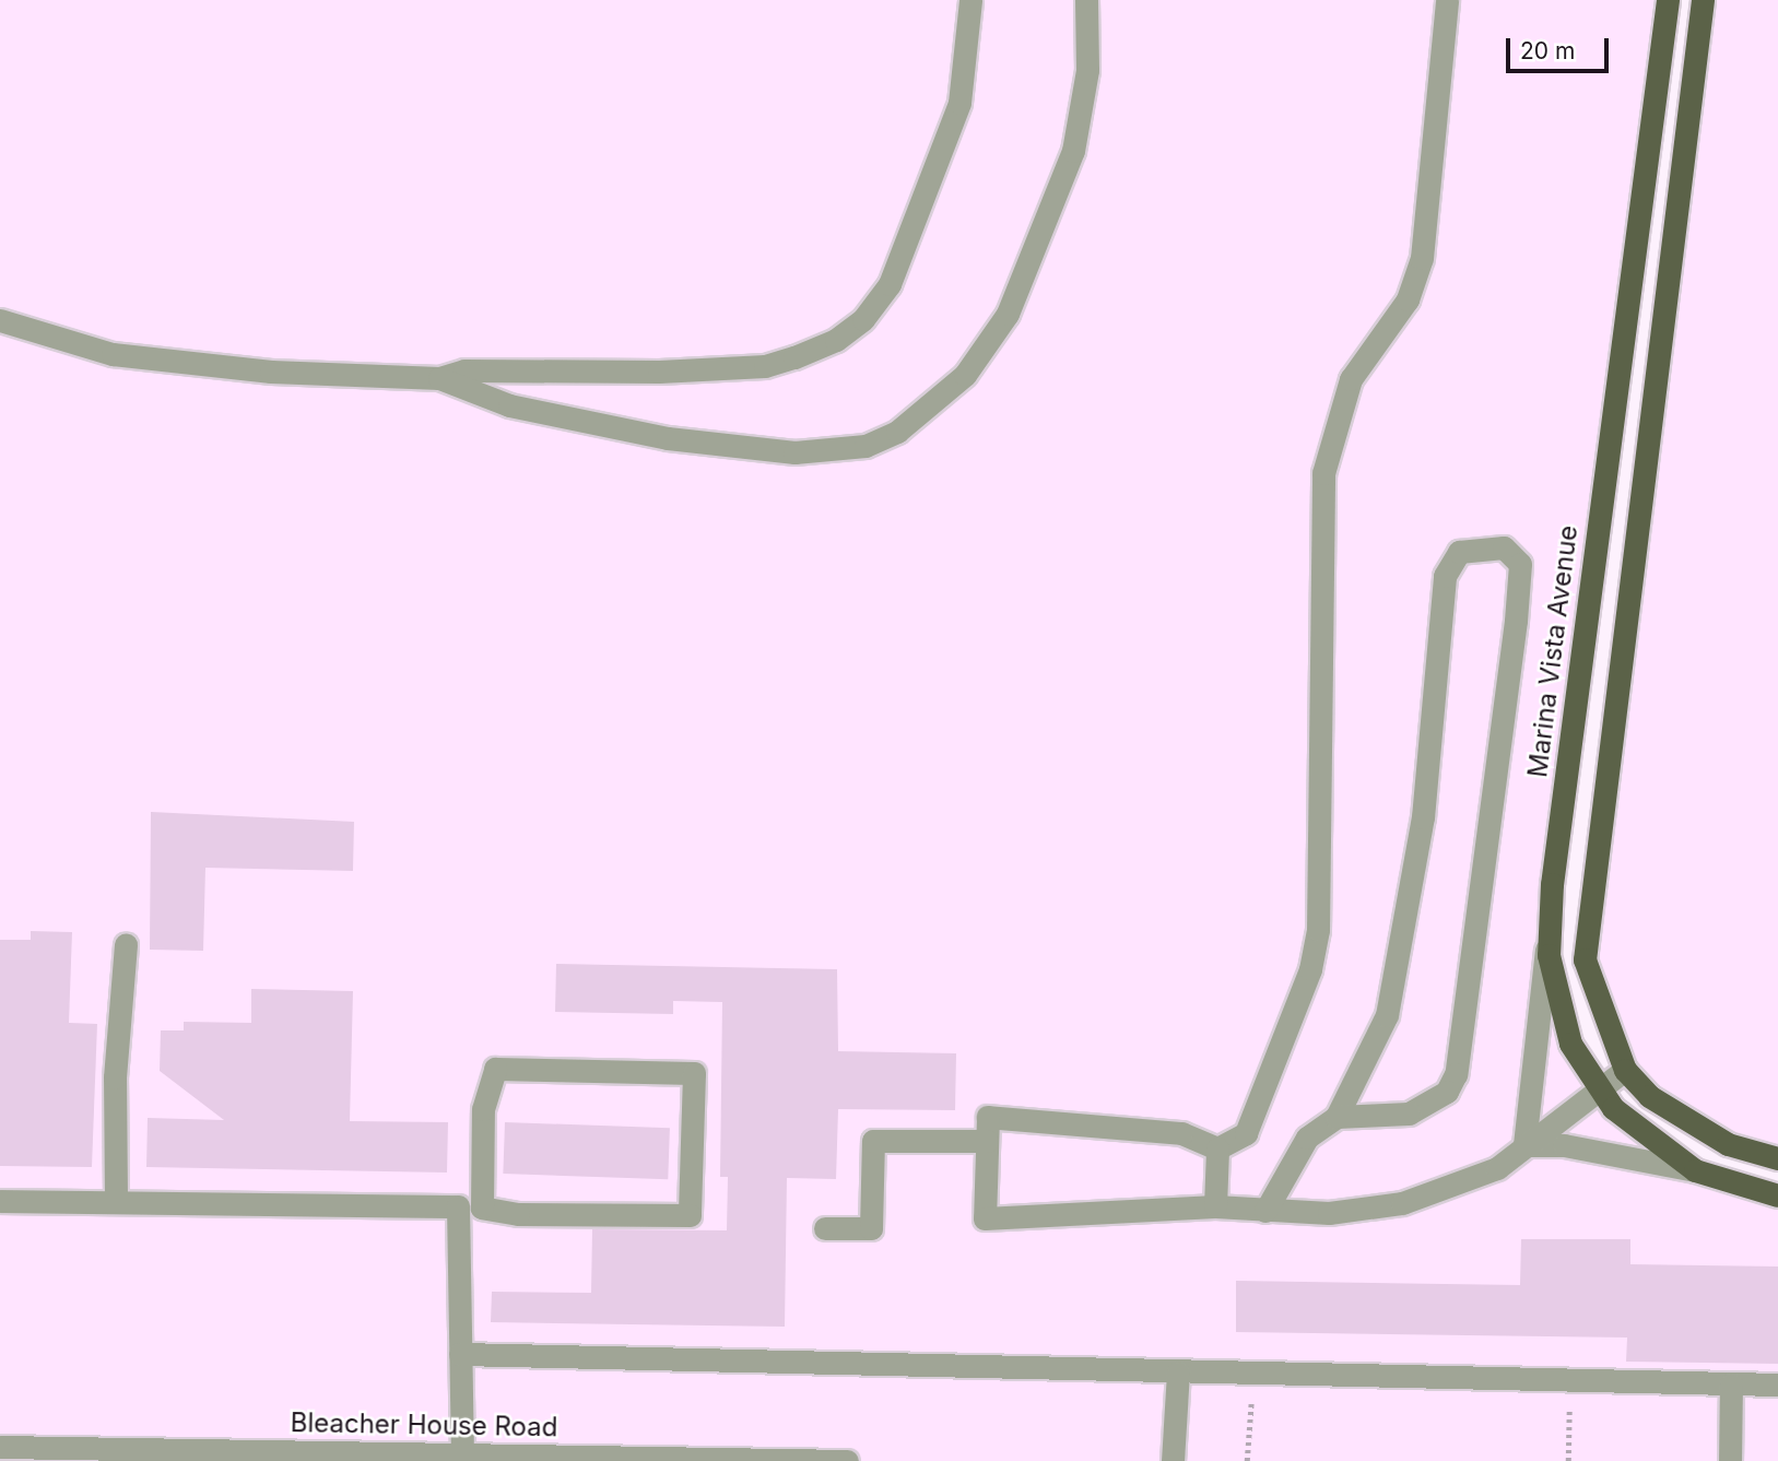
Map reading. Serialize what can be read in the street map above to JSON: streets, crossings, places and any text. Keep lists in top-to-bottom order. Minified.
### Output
{"streets":{"main road":["Marina Vista Avenue"],"lane":["Bleacher House Road"]},"scale_bar":"20 m"}
